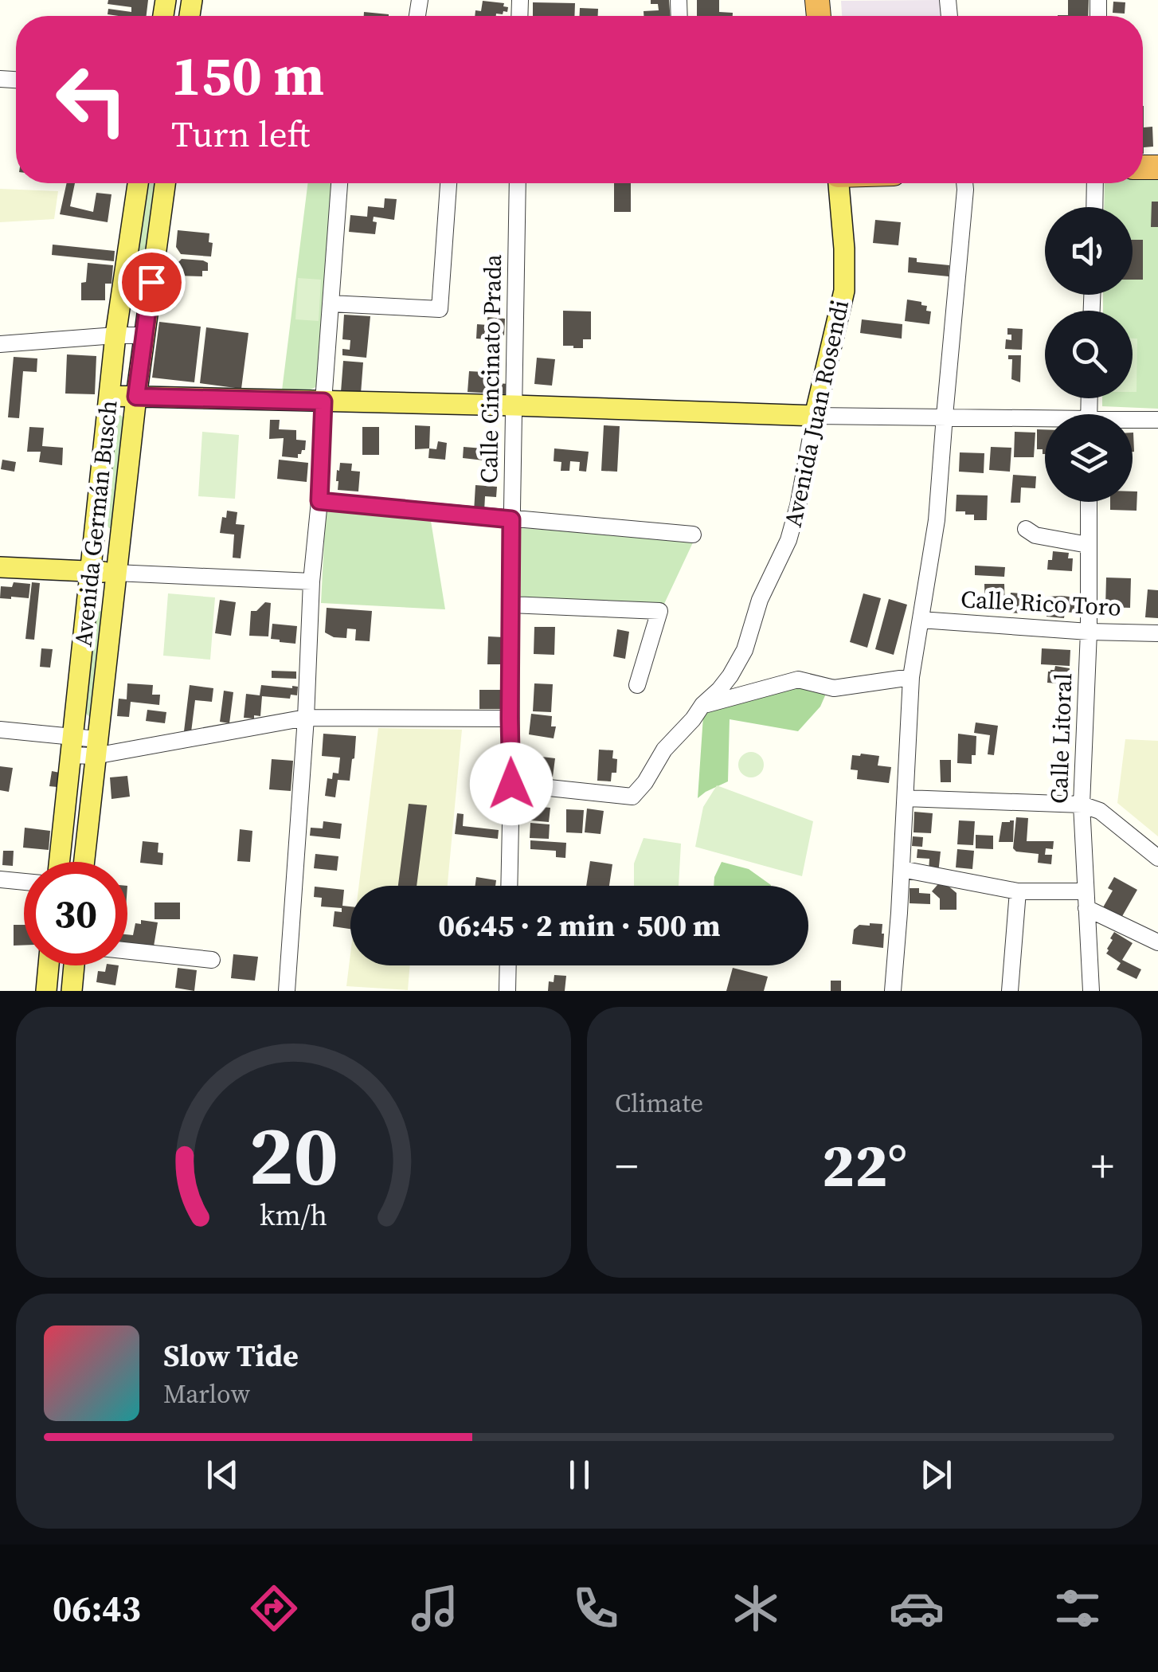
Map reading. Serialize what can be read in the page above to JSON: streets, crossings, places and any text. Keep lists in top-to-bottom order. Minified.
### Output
{"streets":{"main road":["Avenida Juan Rosendi","Avenida Germán Busch"],"street":["Calle Cincinato Prada","Calle Rico Toro","Calle Litoral"]},"crossings":[["Calle Cincinato Prada","Avenida Juan Rosendi"],["Calle Rico Toro","Calle Litoral"]],"page":{"turn":["150 m","Turn left"],"limit":"30","trip":"06:45 · 2 min · 500 m","tile":"Climate","heat":["−","22°","+"],"song":["Slow Tide","Marlow"],"tabs":"06:43","gauge":["20","km/h"]}}
